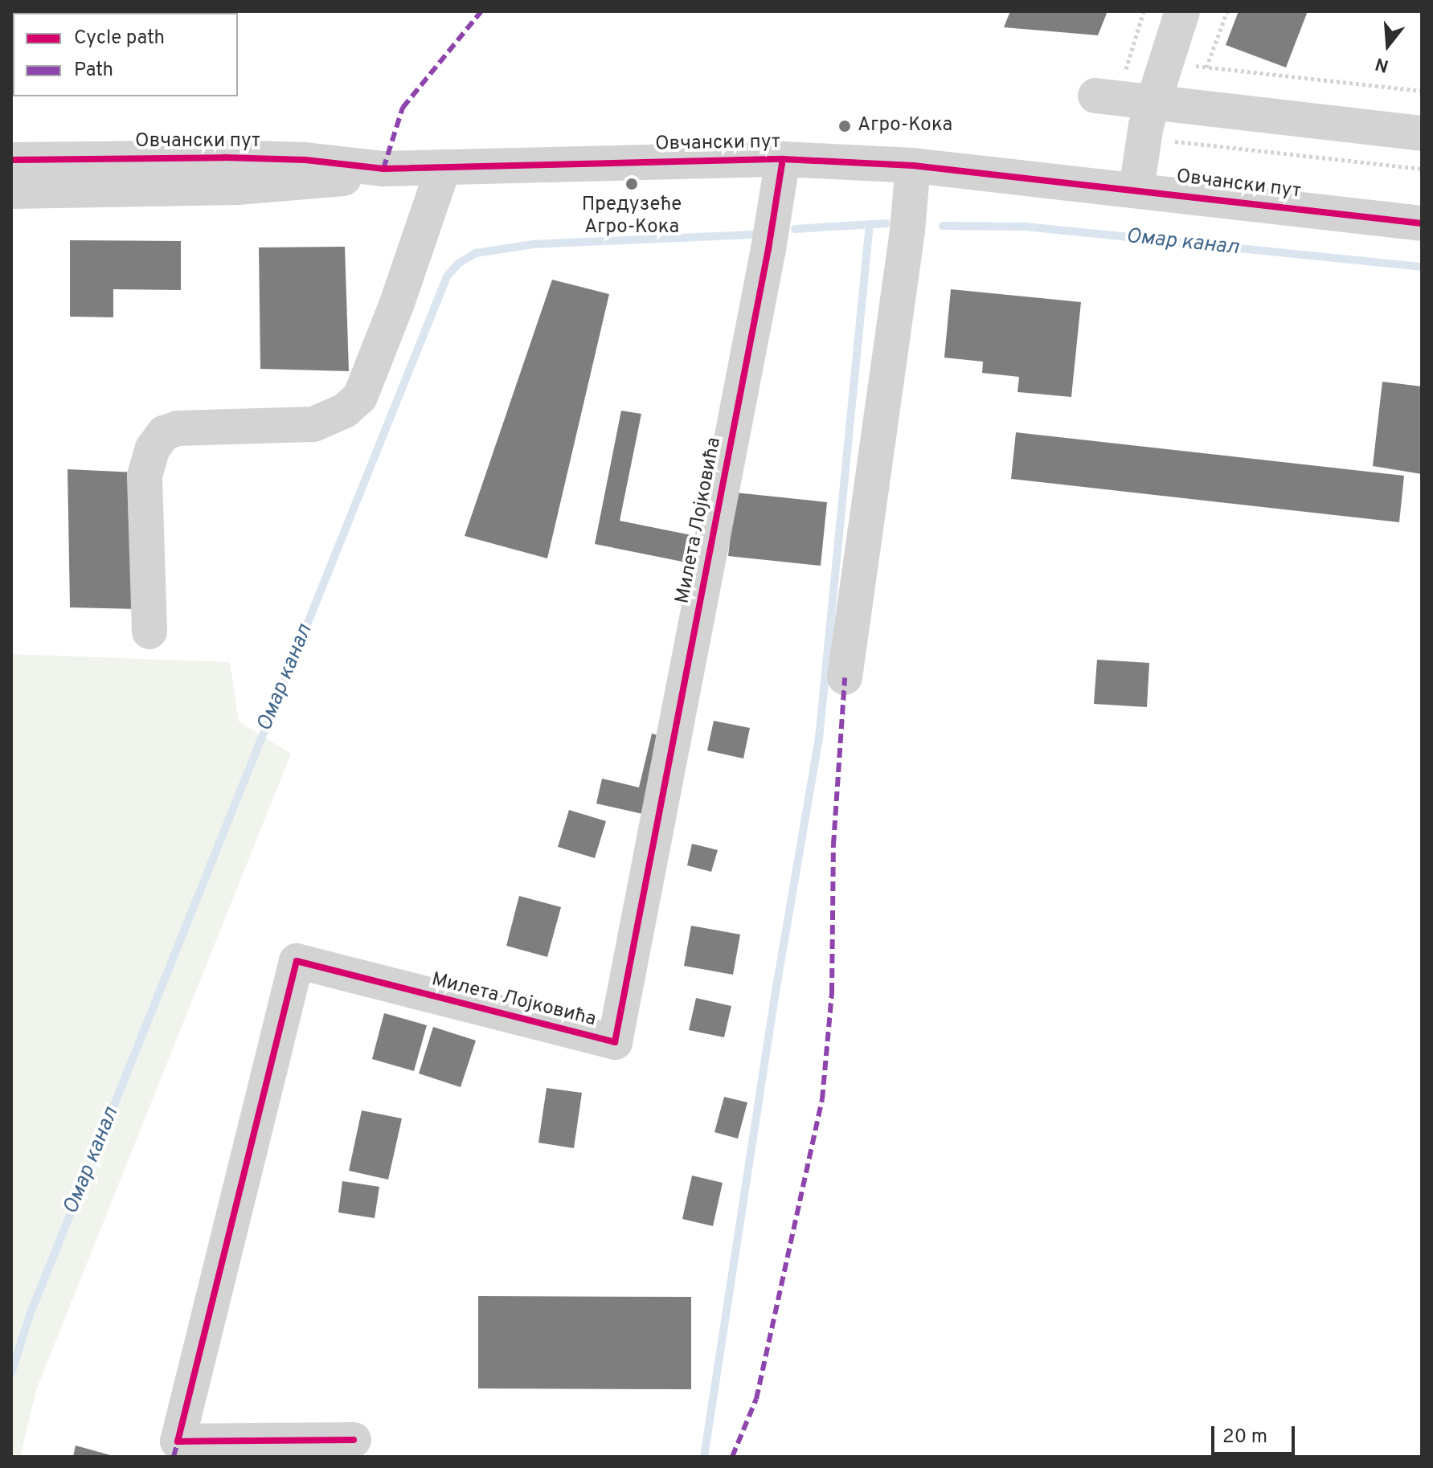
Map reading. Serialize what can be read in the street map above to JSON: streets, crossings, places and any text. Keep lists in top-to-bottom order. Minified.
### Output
{"streets":{"street":["Овчански пут","Милета Лојковића"]},"crossings":[["Овчански пут","Милета Лојковића"]],"water":["Омар канал"],"places":["Агро-Кока","Предузеће Агро-Кока"],"legend":["Cycle path","Path"],"scale_bar":"20 m","north":"bottom"}
